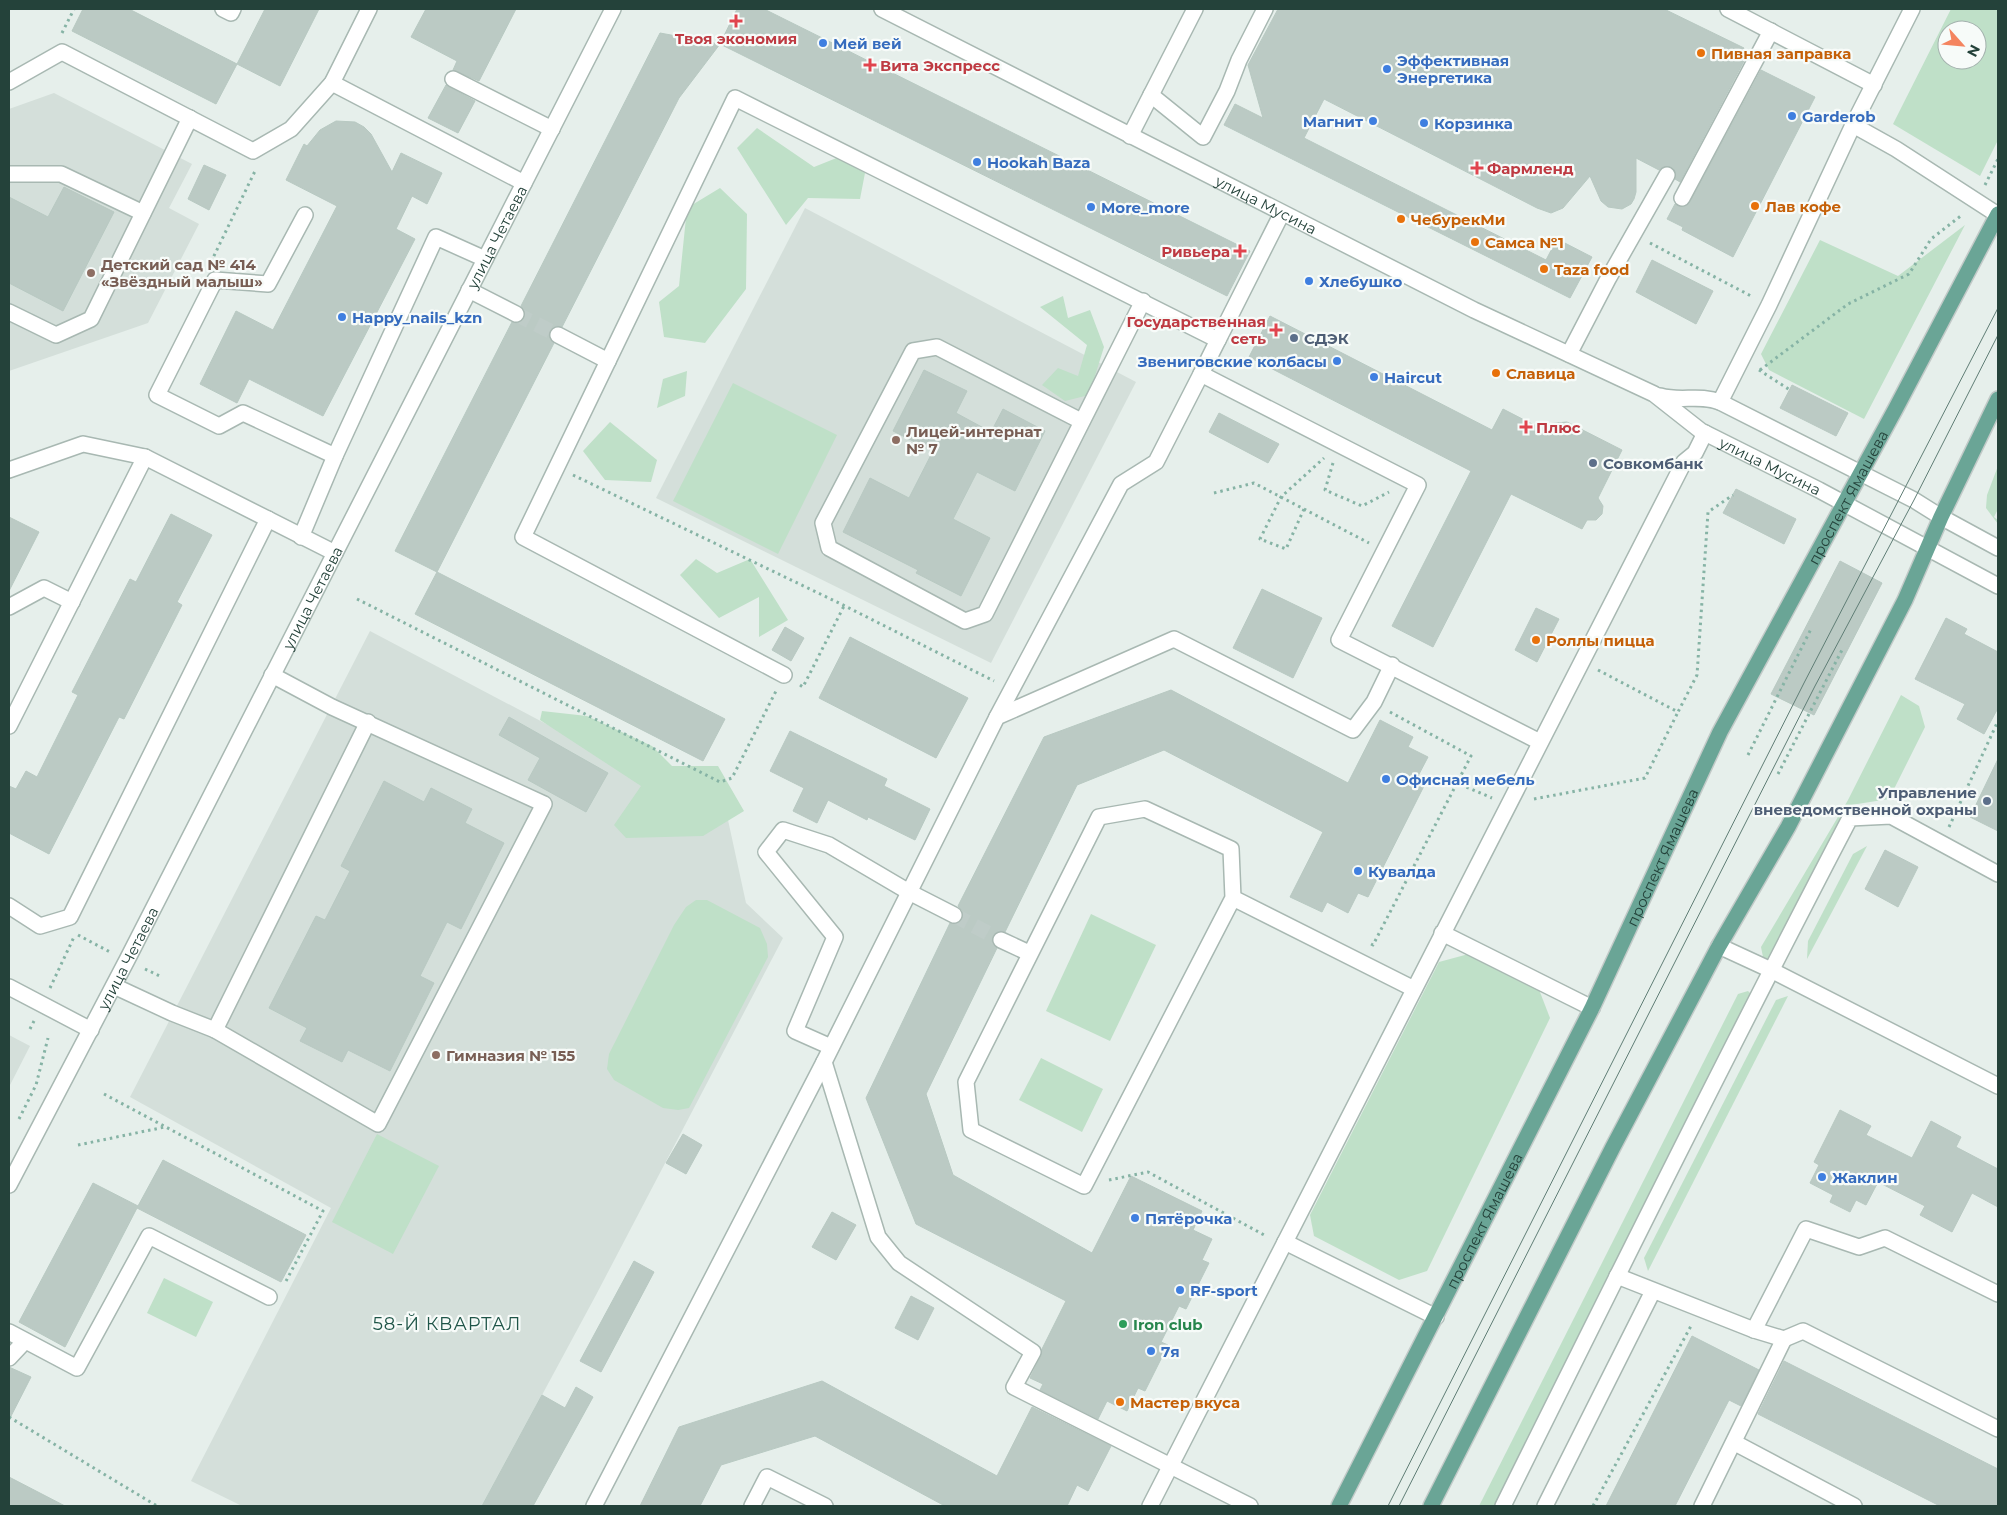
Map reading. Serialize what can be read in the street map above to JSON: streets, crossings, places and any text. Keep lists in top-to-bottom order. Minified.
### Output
{"streets":{"main road":["проспект Ямашева"],"street":["улица Мусина","улица Четаева"]},"crossings":[["улица Мусина","проспект Ямашева"]],"districts":["58-Й КВАРТАЛ"],"places":{"health":["Твоя экономия","Вита Экспресс","Фармленд","Ривьера","Государственная сеть","Плюс"],"other":["Мей вей","Пивная заправка","Эффективная Энергетика","Garderob","Магнит","Корзинка","Hookah Baza","Лав кофе","More_more","ЧебурекМи","Самса №1","Taza food","Детский сад № 414 «Звёздный малыш»","Хлебушко","Happy_nails_kzn","СДЭК","Звениговские колбасы","Славица","Haircut","Лицей-интернат № 7","Совкомбанк","Роллы пицца","Офисная мебель","Управление вневедомственной охраны","Кувалда","Гимназия № 155","Жаклин","Пятёрочка","RF-sport","Iron club","7я","Мастер вкуса"]},"north":"bottom right"}
